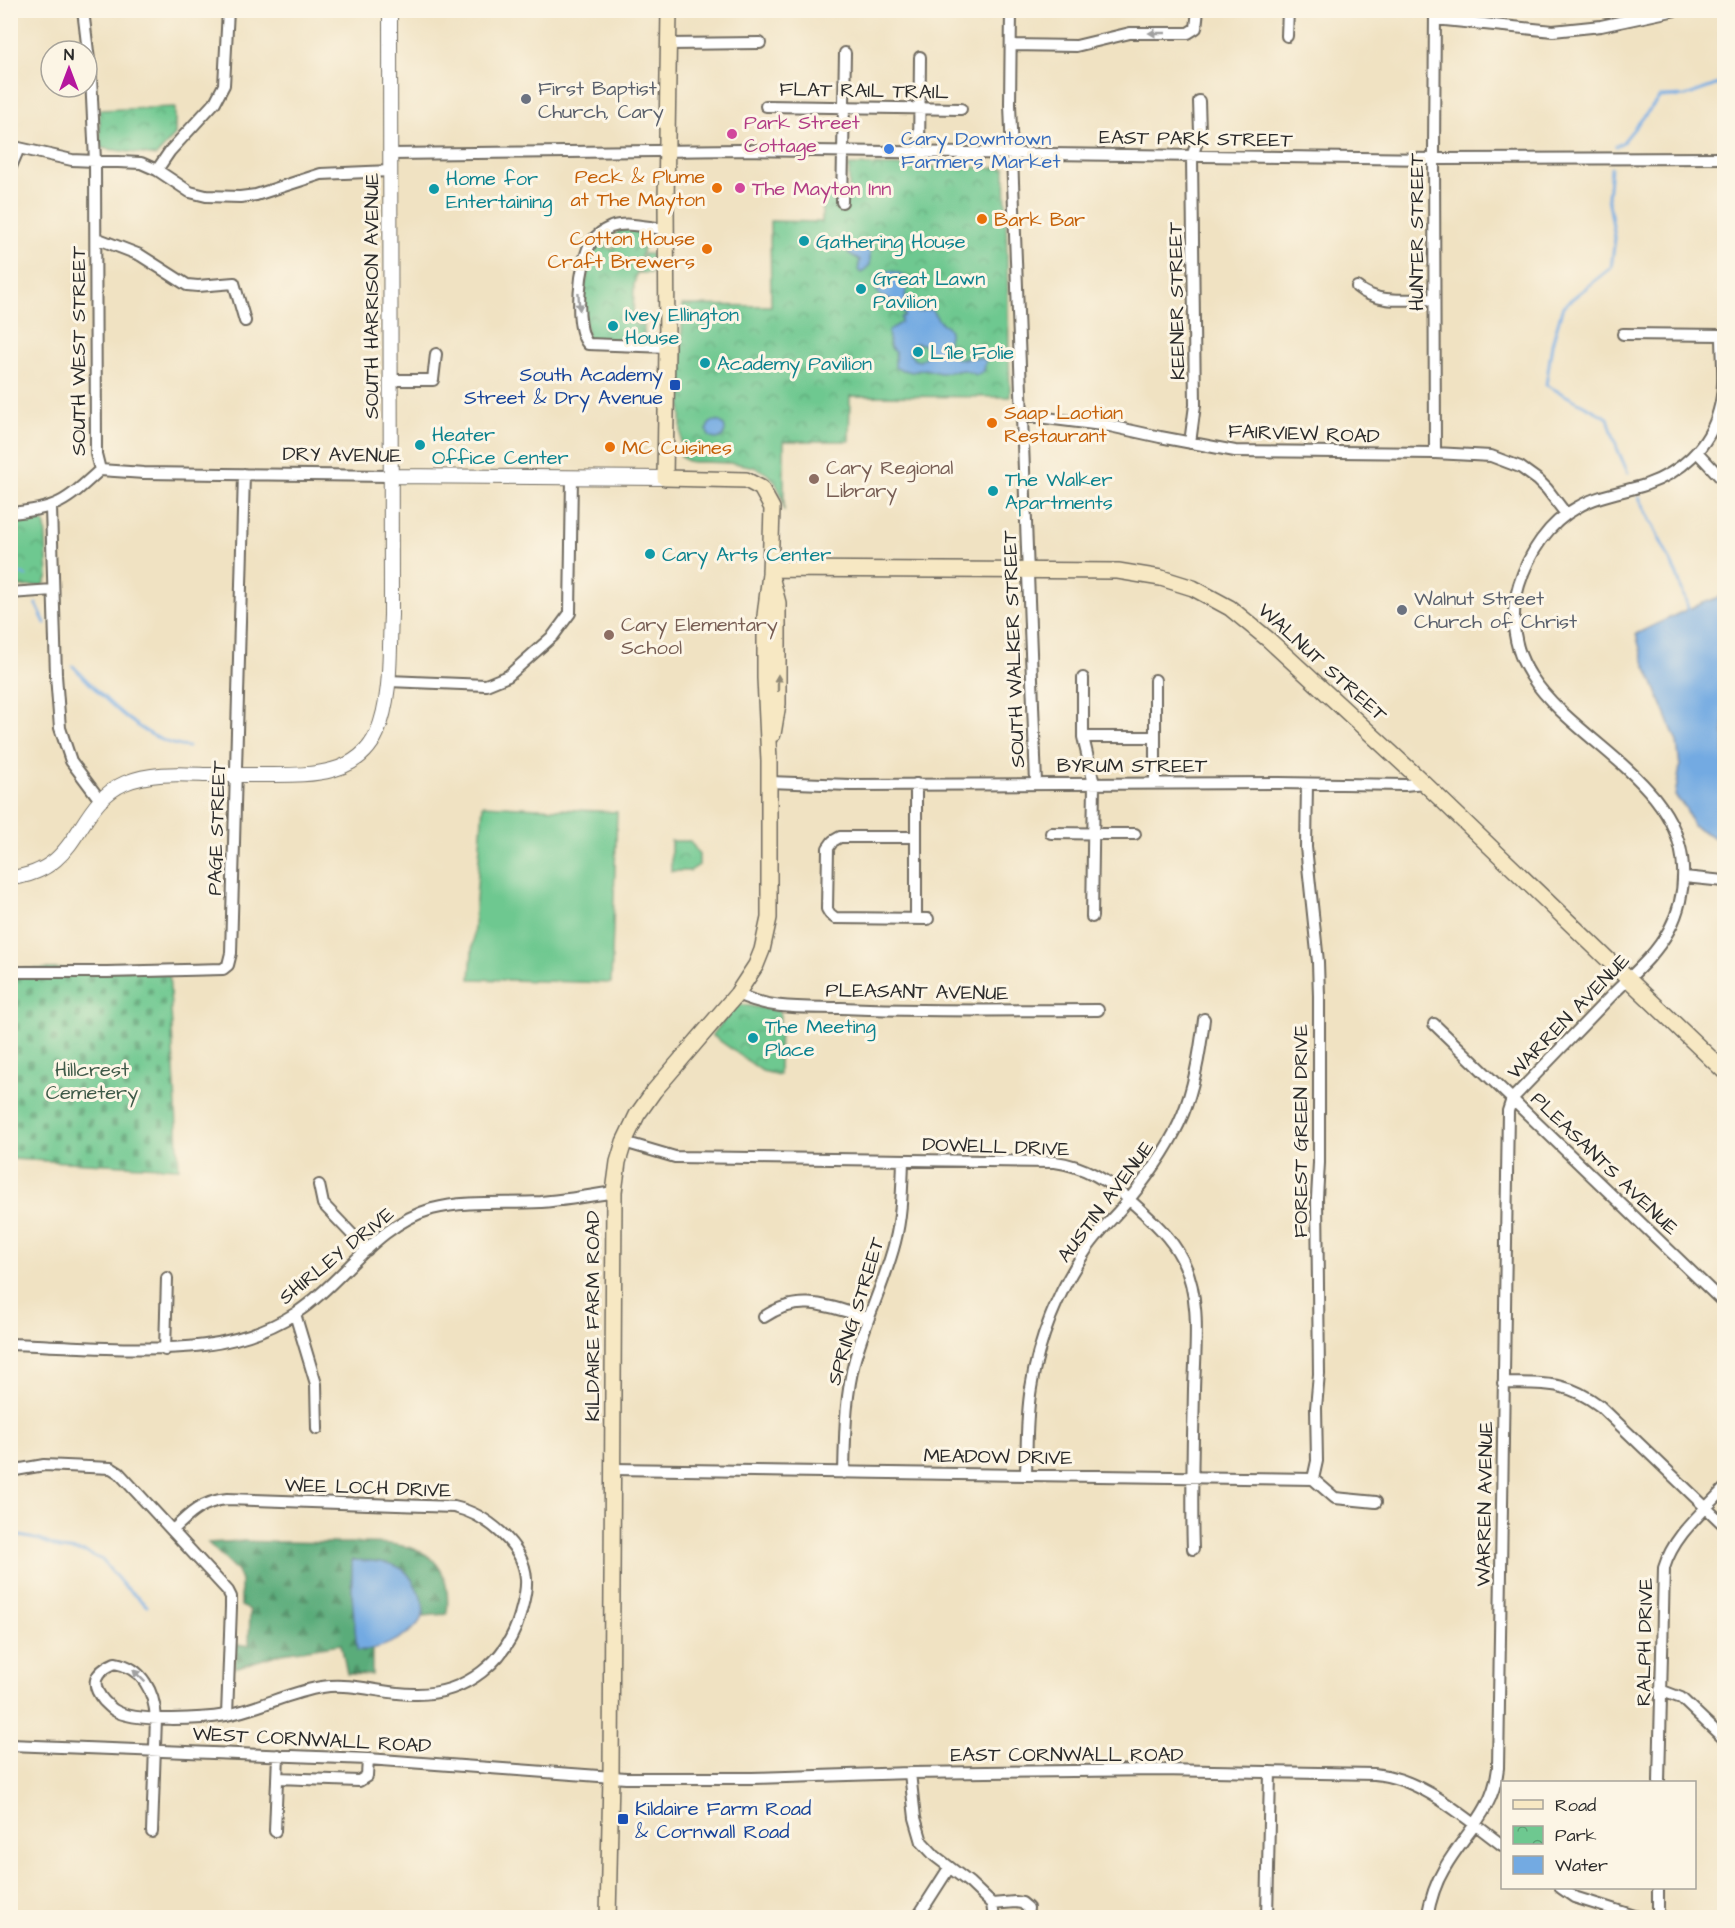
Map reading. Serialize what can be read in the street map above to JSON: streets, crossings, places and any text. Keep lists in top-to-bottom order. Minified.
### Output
{"streets":{"main road":["DRY AVENUE","WALNUT STREET","KILDAIRE FARM ROAD"],"street":["FLAT RAIL TRAIL","EAST PARK STREET","HUNTER STREET","SOUTH HARRISON AVENUE","KEENER STREET","SOUTH WEST STREET","FAIRVIEW ROAD","SOUTH WALKER STREET","BYRUM STREET","PAGE STREET","PLEASANT AVENUE","WARREN AVENUE","FOREST GREEN DRIVE","DOWELL DRIVE","PLEASANTS AVENUE","AUSTIN AVENUE","SHIRLEY DRIVE","SPRING STREET","MEADOW DRIVE","WEE LOCH DRIVE","RALPH DRIVE","WEST CORNWALL ROAD","EAST CORNWALL ROAD"]},"crossings":[["EAST PARK STREET","HUNTER STREET"],["EAST PARK STREET","SOUTH HARRISON AVENUE"],["EAST PARK STREET","KEENER STREET"],["EAST PARK STREET","SOUTH WALKER STREET"],["HUNTER STREET","FAIRVIEW ROAD"],["SOUTH HARRISON AVENUE","DRY AVENUE"],["SOUTH HARRISON AVENUE","PAGE STREET"],["KEENER STREET","FAIRVIEW ROAD"],["SOUTH WEST STREET","DRY AVENUE"],["FAIRVIEW ROAD","SOUTH WALKER STREET"],["FAIRVIEW ROAD","WARREN AVENUE"],["DRY AVENUE","PAGE STREET"],["DRY AVENUE","KILDAIRE FARM ROAD"],["SOUTH WALKER STREET","WALNUT STREET"],["SOUTH WALKER STREET","BYRUM STREET"],["WALNUT STREET","BYRUM STREET"],["WALNUT STREET","WARREN AVENUE"],["WALNUT STREET","KILDAIRE FARM ROAD"],["BYRUM STREET","FOREST GREEN DRIVE"],["BYRUM STREET","KILDAIRE FARM ROAD"],["PLEASANT AVENUE","KILDAIRE FARM ROAD"],["WARREN AVENUE","PLEASANTS AVENUE"],["WARREN AVENUE","EAST CORNWALL ROAD"],["FOREST GREEN DRIVE","MEADOW DRIVE"],["DOWELL DRIVE","AUSTIN AVENUE"],["DOWELL DRIVE","SPRING STREET"],["DOWELL DRIVE","KILDAIRE FARM ROAD"],["DOWELL DRIVE","MEADOW DRIVE"],["AUSTIN AVENUE","MEADOW DRIVE"],["SHIRLEY DRIVE","KILDAIRE FARM ROAD"],["SPRING STREET","MEADOW DRIVE"],["KILDAIRE FARM ROAD","MEADOW DRIVE"],["KILDAIRE FARM ROAD","WEST CORNWALL ROAD"],["KILDAIRE FARM ROAD","EAST CORNWALL ROAD"],["WEST CORNWALL ROAD","EAST CORNWALL ROAD"]],"parks":["Hillcrest Cemetery"],"places":{"other":["First Baptist Church, Cary","Park Street Cottage","Cary Downtown Farmers Market","Peck & Plume at The Mayton","The Mayton Inn","Home for Entertaining","Bark Bar","Gathering House","Cotton House Craft Brewers","Great Lawn Pavilion","Ivey Ellington House","L'île Folie","Academy Pavilion","Saap Laotian Restaurant","Heater Office Center","MC Cuisines","Cary Regional Library","The Walker Apartments","Cary Arts Center","Walnut Street Church of Christ","Cary Elementary School","The Meeting Place"],"transit":["South Academy Street & Dry Avenue","Kildaire Farm Road & Cornwall Road"]},"legend":["Road","Park","Water"],"north":"top"}
